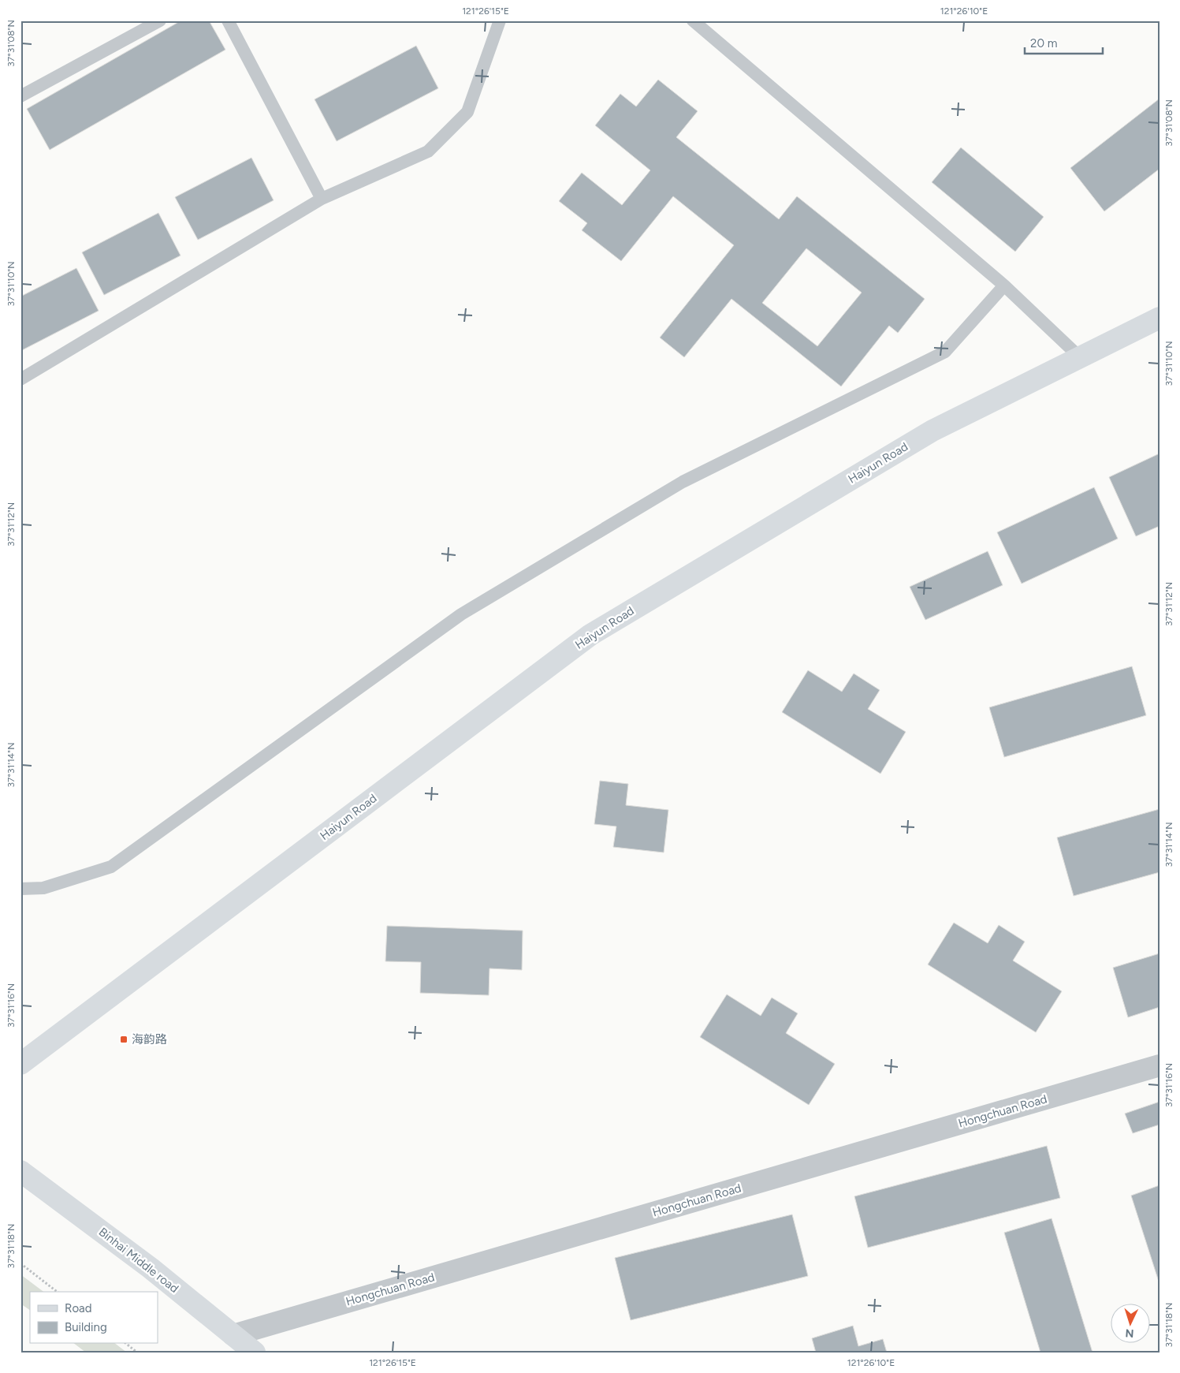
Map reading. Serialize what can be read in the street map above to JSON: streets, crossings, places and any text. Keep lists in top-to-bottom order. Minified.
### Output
{"streets":{"street":["Haiyun Road","Hongchuan Road","Binhai Middle road"]},"crossings":[["Hongchuan Road","Binhai Middle road"]],"places":{"transit":["海韵路"]},"legend":["Road","Building"],"scale_bar":"20 m","north":"bottom","coordinates":["121°26'15\"E","121°26'10\"E","37°31'08\"N","37°31'10\"N","37°31'12\"N","37°31'14\"N","37°31'16\"N","37°31'18\"N"]}
